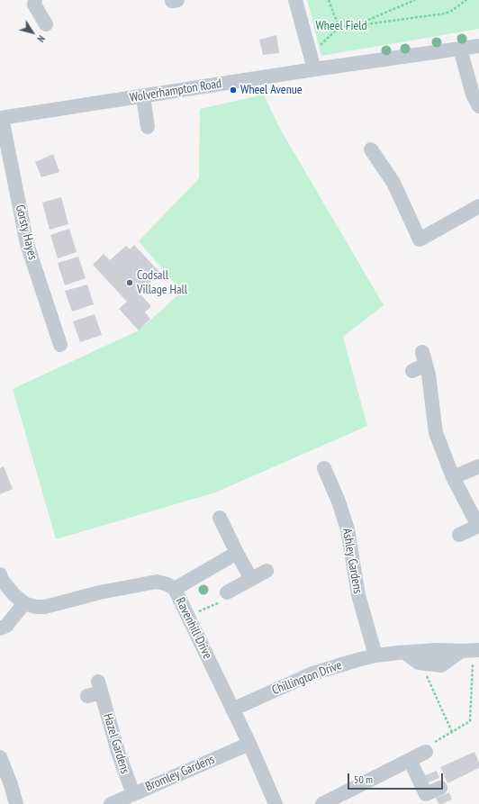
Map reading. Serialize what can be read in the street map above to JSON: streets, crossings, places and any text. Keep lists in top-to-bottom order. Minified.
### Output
{"streets":{"street":["Wolverhampton Road","Gorsty Hayes","Ashley Gardens","Ravenhill Drive","Chillington Drive","Hazel Gardens","Bromley Gardens"]},"crossings":[["Wolverhampton Road","Gorsty Hayes"],["Ashley Gardens","Chillington Drive"],["Ravenhill Drive","Chillington Drive"],["Ravenhill Drive","Bromley Gardens"],["Hazel Gardens","Bromley Gardens"]],"parks":["Wheel Field"],"places":["Wheel Avenue","Codsall Village Hall"],"scale_bar":"50 m","north":"bottom right"}
